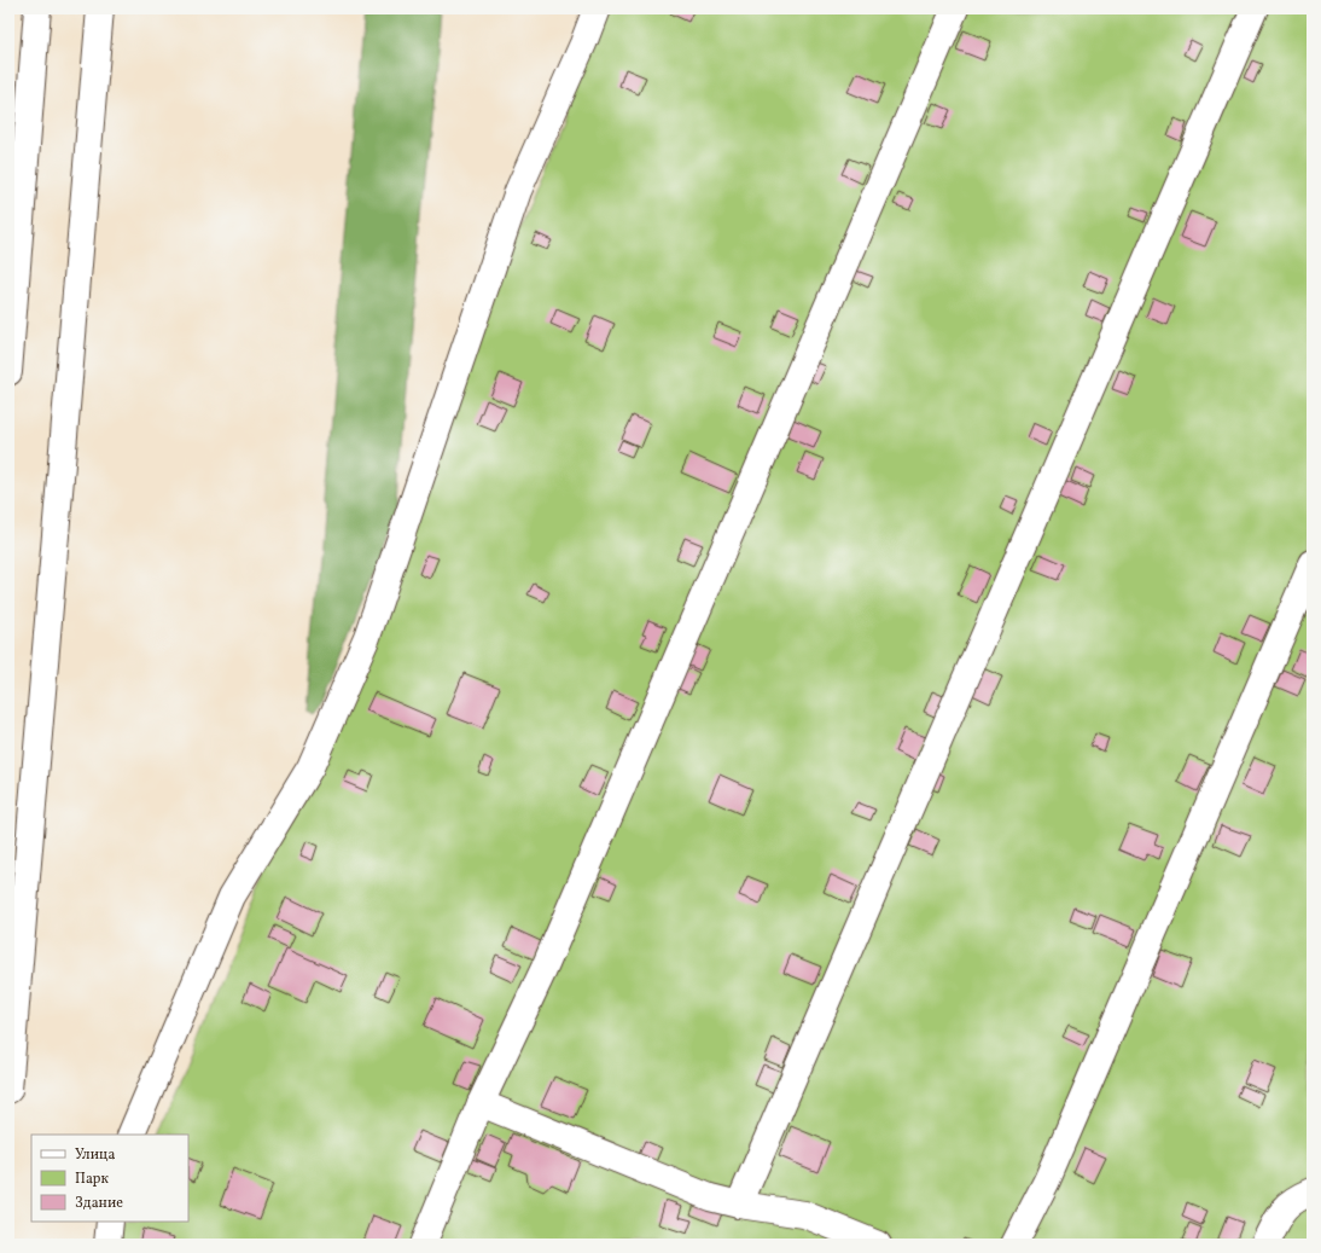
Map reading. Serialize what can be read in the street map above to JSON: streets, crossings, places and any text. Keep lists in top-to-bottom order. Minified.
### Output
{"legend":["Улица","Парк","Здание"]}
